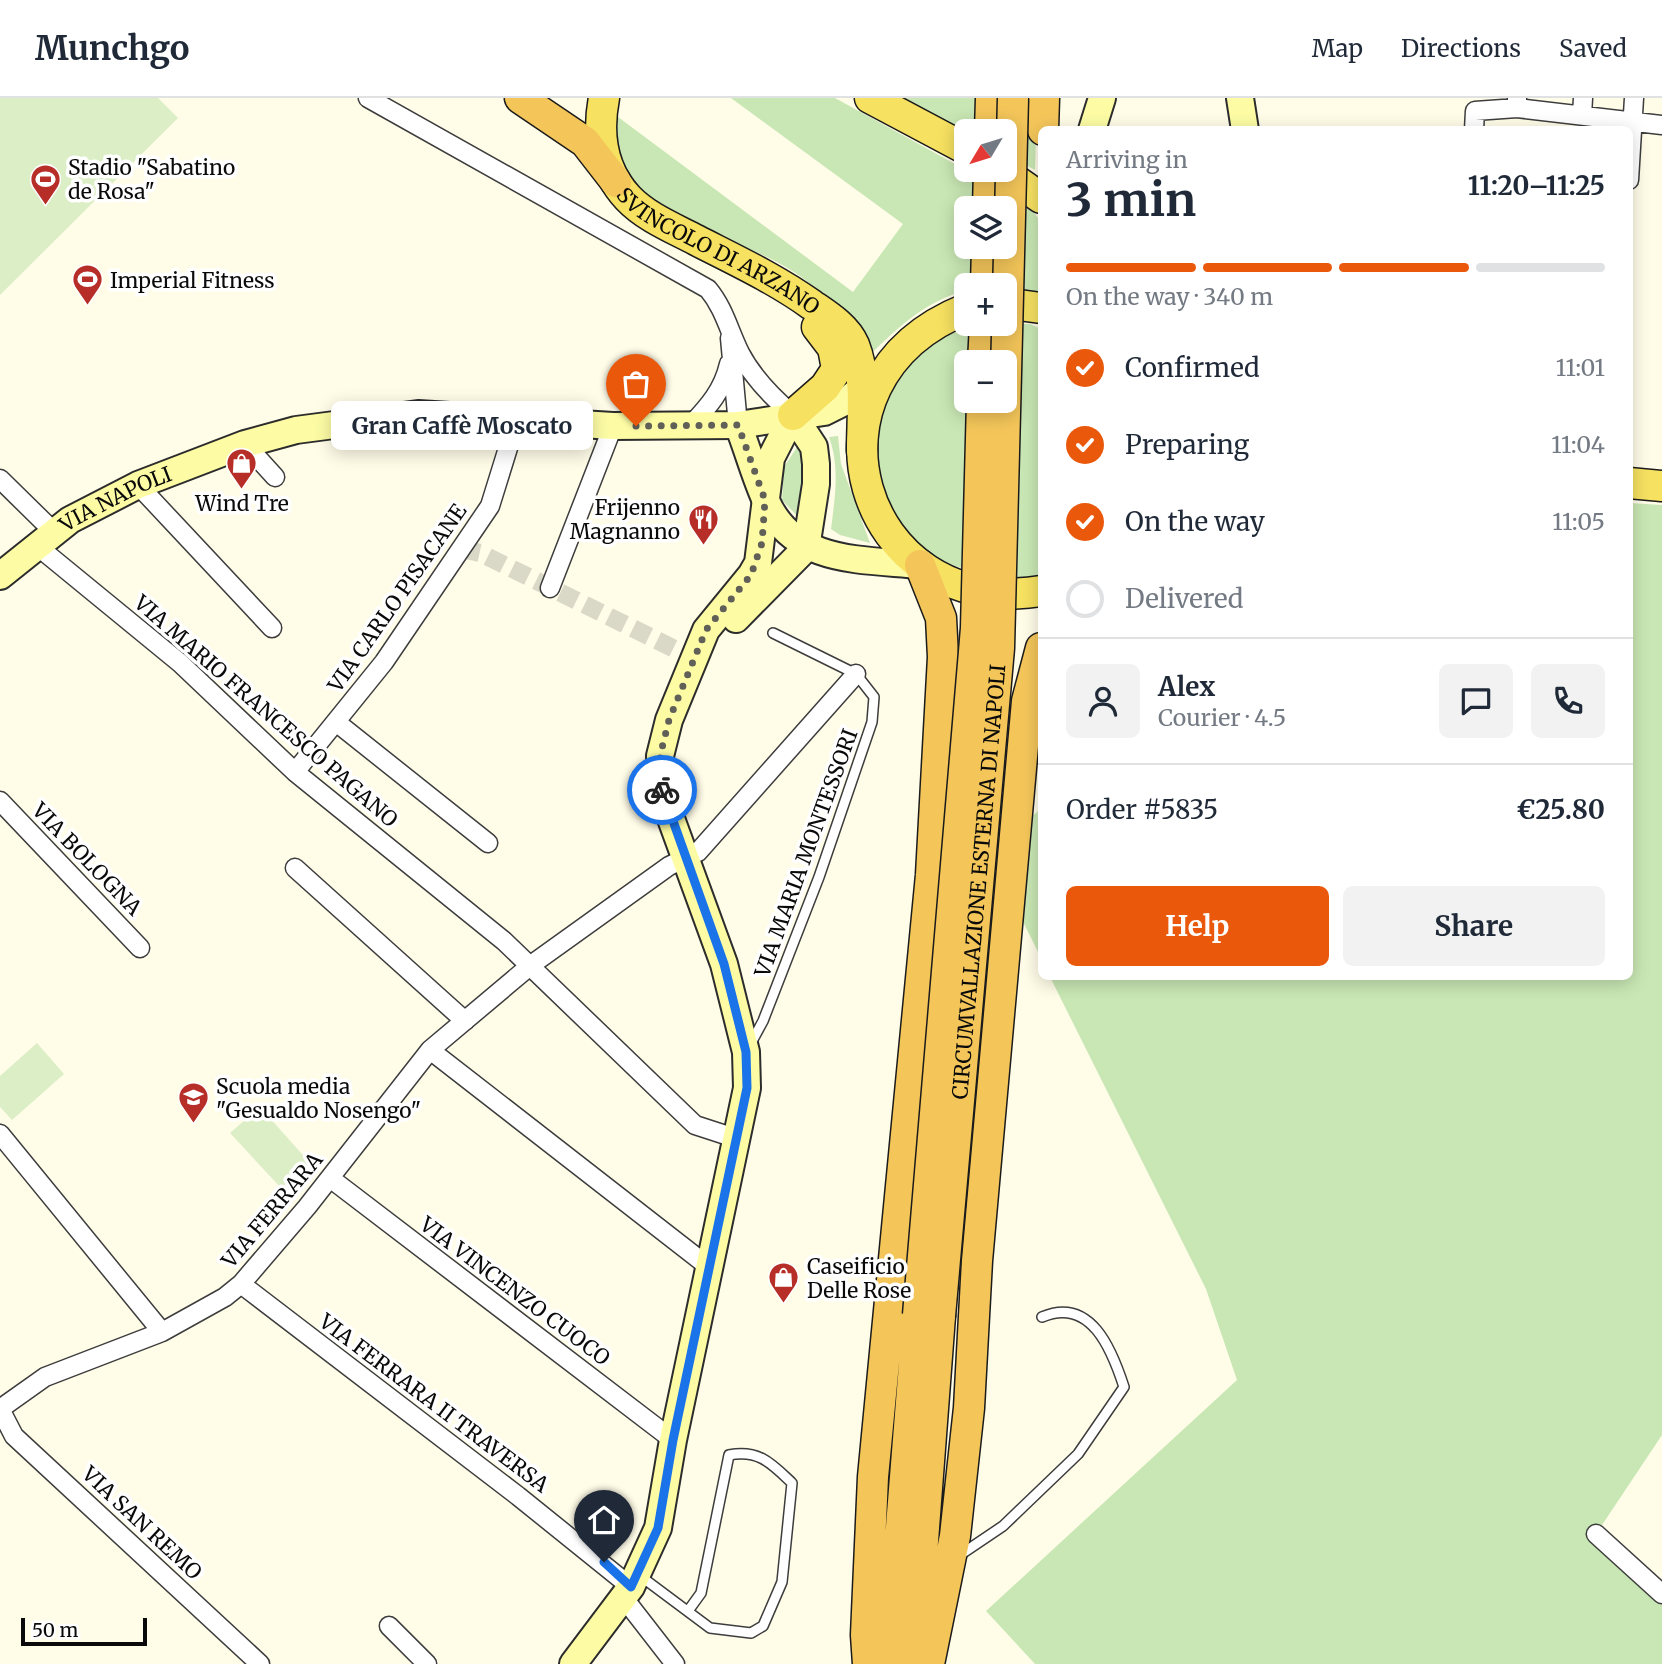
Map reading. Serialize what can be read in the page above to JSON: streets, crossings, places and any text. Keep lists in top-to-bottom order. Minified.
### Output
{"streets":{"highway":["CIRCUMVALLAZIONE ESTERNA DI NAPOLI"],"main road":["SVINCOLO DI ARZANO","VIA NAPOLI"],"street":["VIA CARLO PISACANE","VIA MARIO FRANCESCO PAGANO","VIA BOLOGNA","VIA FERRARA","VIA VINCENZO CUOCO","VIA FERRARA II TRAVERSA","VIA SAN REMO"],"lane":["VIA MARIA MONTESSORI"]},"crossings":[["VIA NAPOLI","VIA CARLO PISACANE"],["VIA NAPOLI","VIA MARIO FRANCESCO PAGANO"],["VIA CARLO PISACANE","VIA MARIO FRANCESCO PAGANO"],["VIA MARIO FRANCESCO PAGANO","VIA FERRARA"],["VIA MARIA MONTESSORI","VIA FERRARA"],["VIA FERRARA","VIA VINCENZO CUOCO"],["VIA FERRARA","VIA FERRARA II TRAVERSA"],["VIA FERRARA","VIA SAN REMO"]],"places":{"sports":["Stadio \"Sabatino de Rosa\"","Imperial Fitness"],"other":["Gran Caffè Moscato"],"shop":["Wind Tre","Caseificio Delle Rose"],"restaurant":["Frijenno Magnanno"],"school or university":["Scuola media \"Gesualdo Nosengo\""]},"scale_bar":"50 m","north":"bottom left","page":{"header":"Munchgo","nav":["Map","Directions","Saved"],"map_buttons":["+","−"],"heading":["3 min","Arriving in","11:20–11:25"],"panel":["Alex","Courier · 4.5","Order #5835","€25.80"],"bar":"On the way · 340 m","list":[["Confirmed","11:01"],["Preparing","11:04"],["On the way","11:05"],"Delivered"],"bubble":"Gran Caffè Moscato","buttons":["Help","Share"],"scale":"50 m"}}
